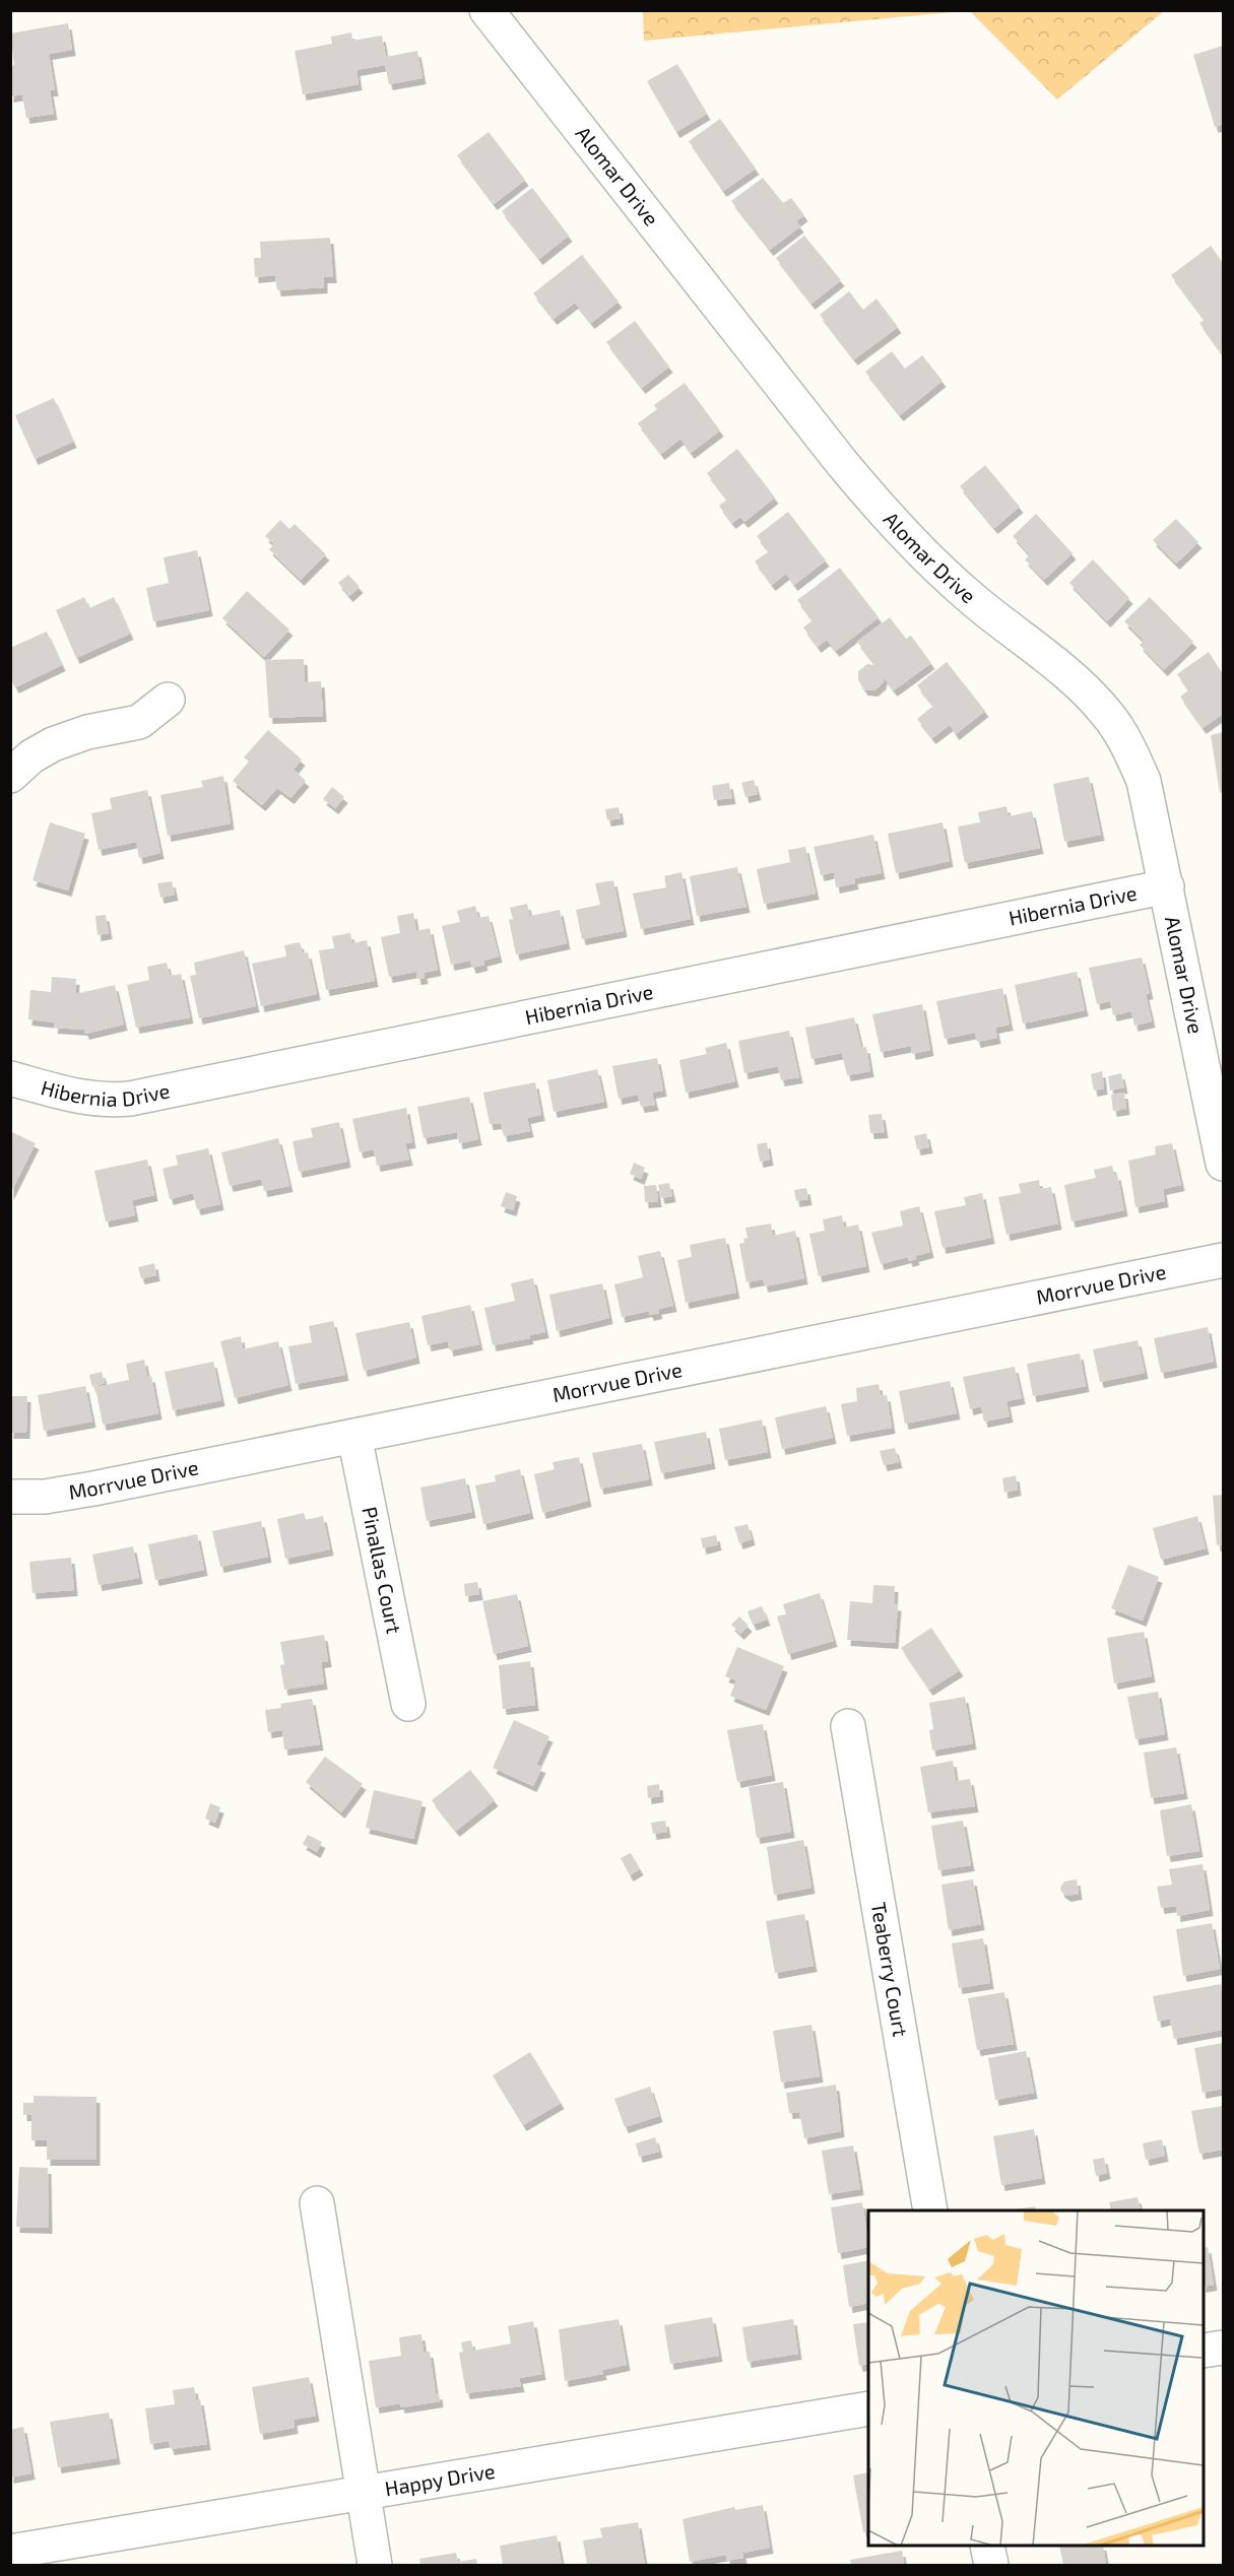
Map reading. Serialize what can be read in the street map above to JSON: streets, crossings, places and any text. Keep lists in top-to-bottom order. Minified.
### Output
{"streets":{"street":["Alomar Drive","Hibernia Drive","Morrvue Drive","Pinallas Court","Teaberry Court","Happy Drive"]},"crossings":[["Alomar Drive","Hibernia Drive"],["Morrvue Drive","Pinallas Court"]]}
